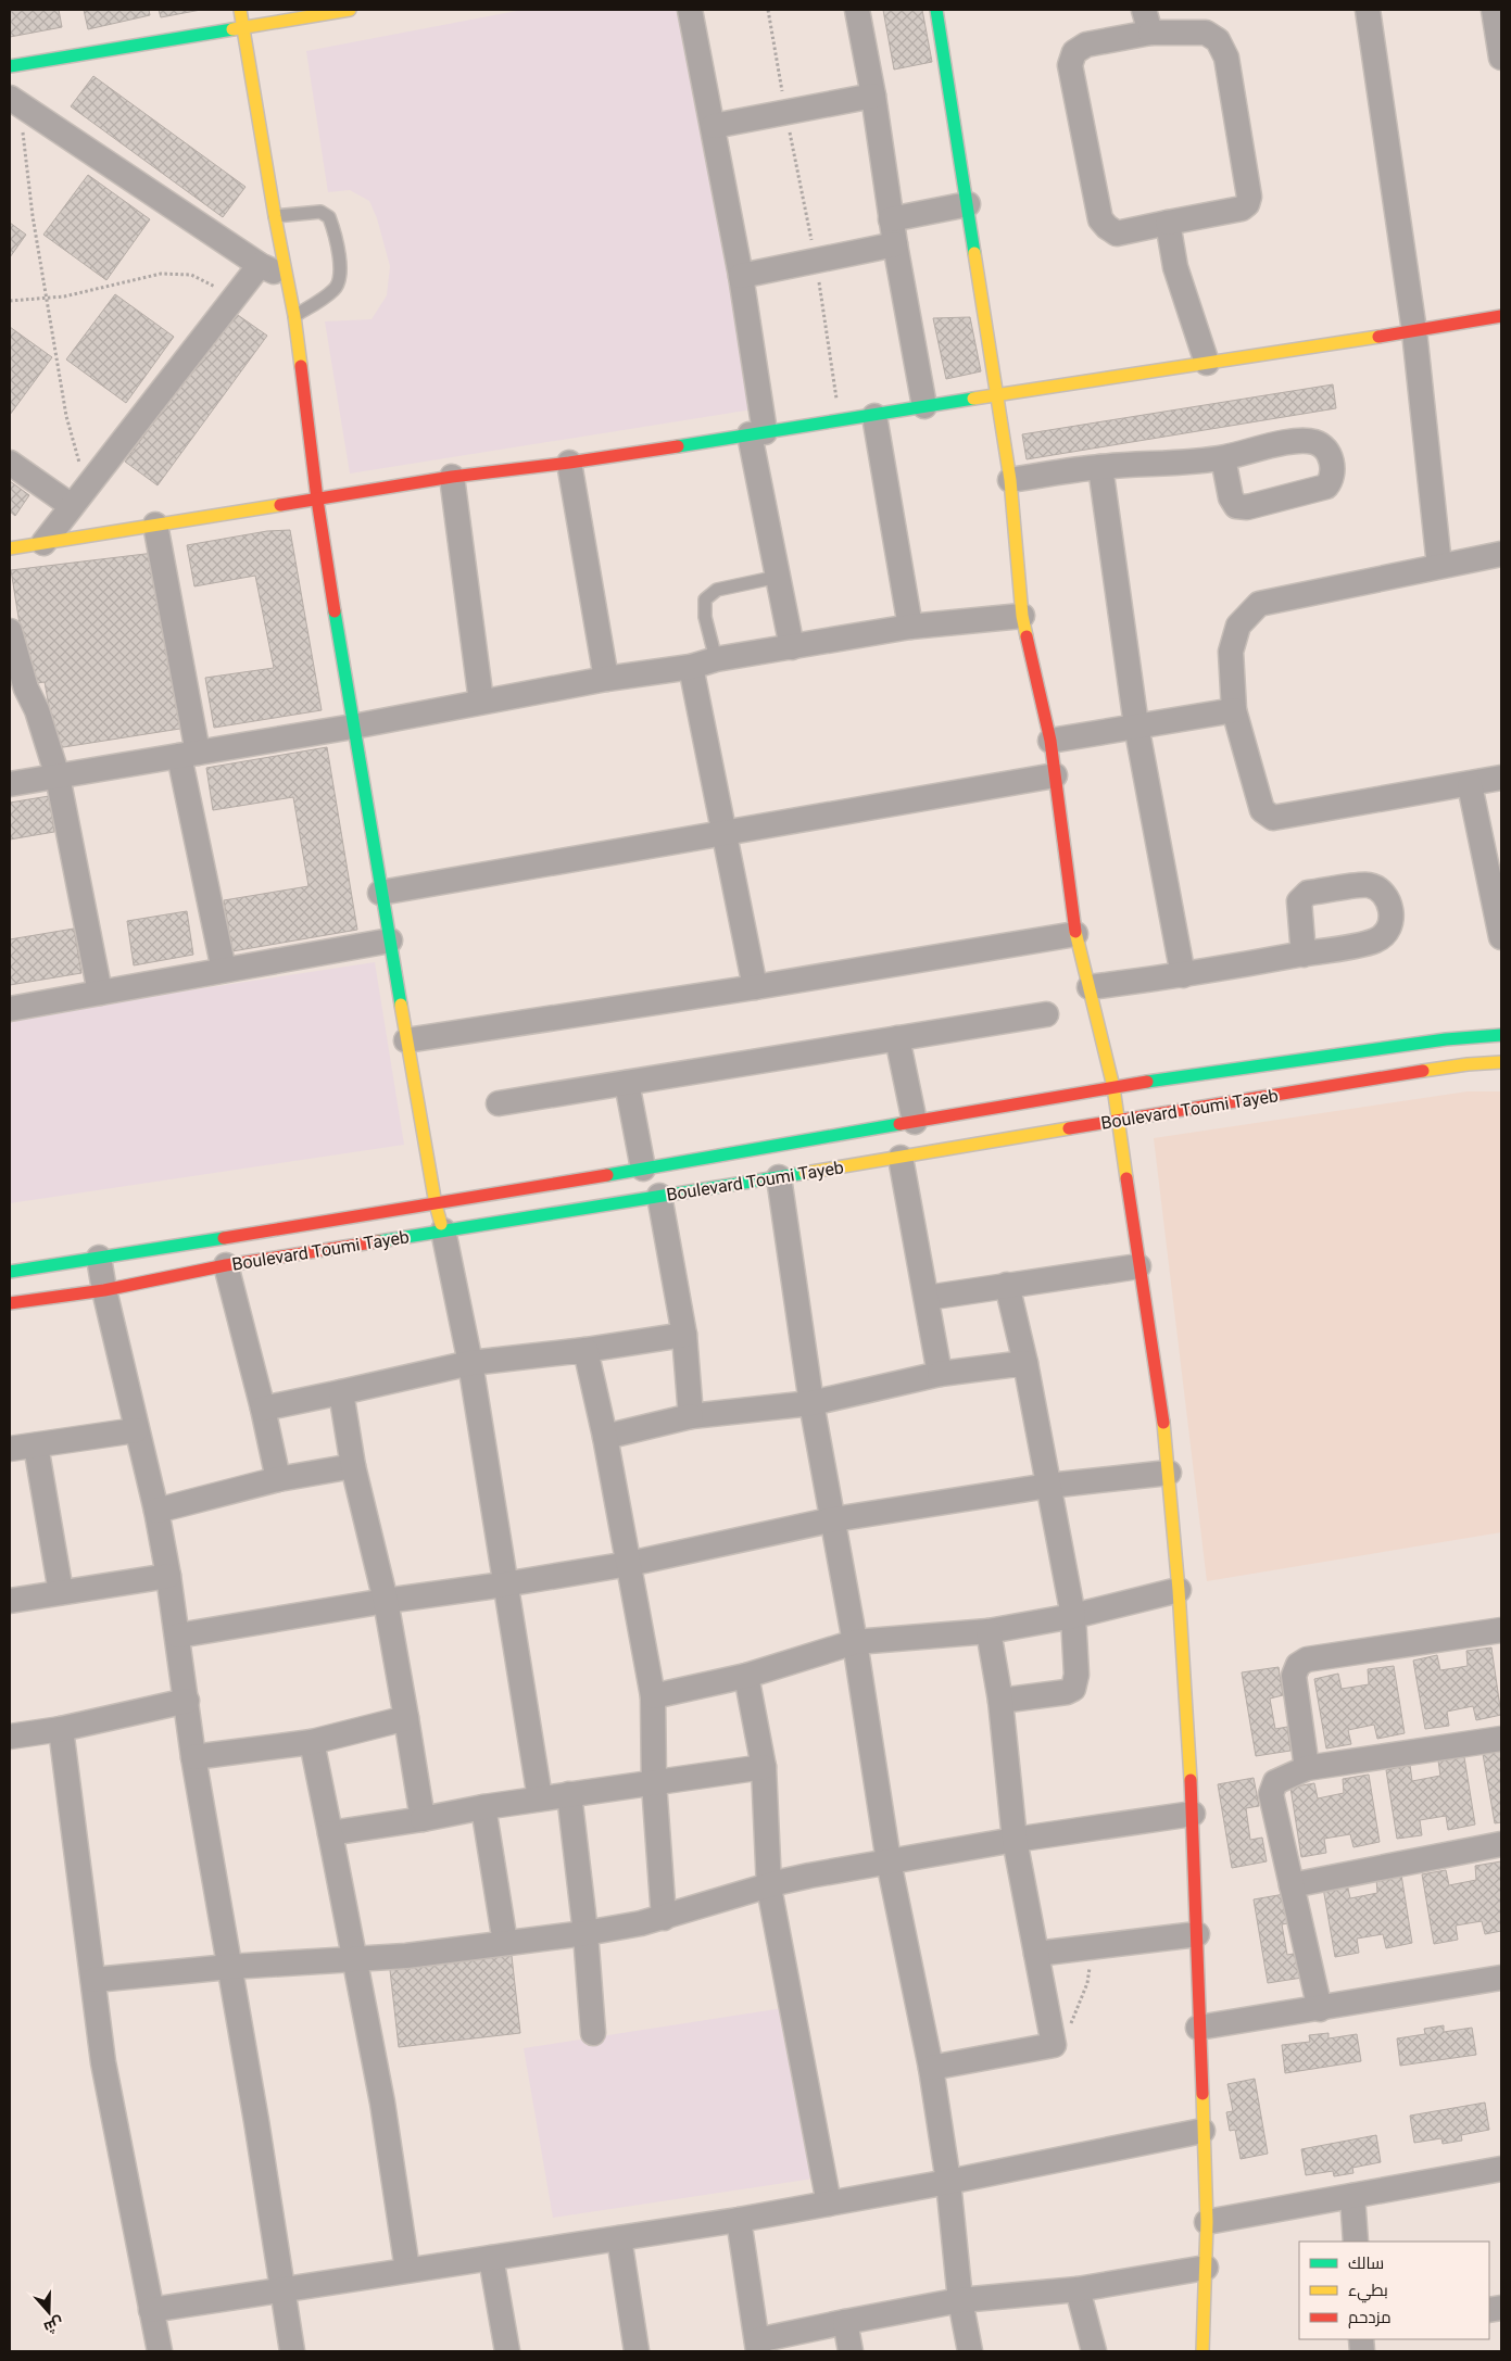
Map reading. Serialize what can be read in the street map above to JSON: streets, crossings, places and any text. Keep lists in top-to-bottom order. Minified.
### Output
{"streets":{"main road":["Boulevard Toumi Tayeb"]},"legend":["سالك","بطيء","مزدحم"],"north":"bottom"}
